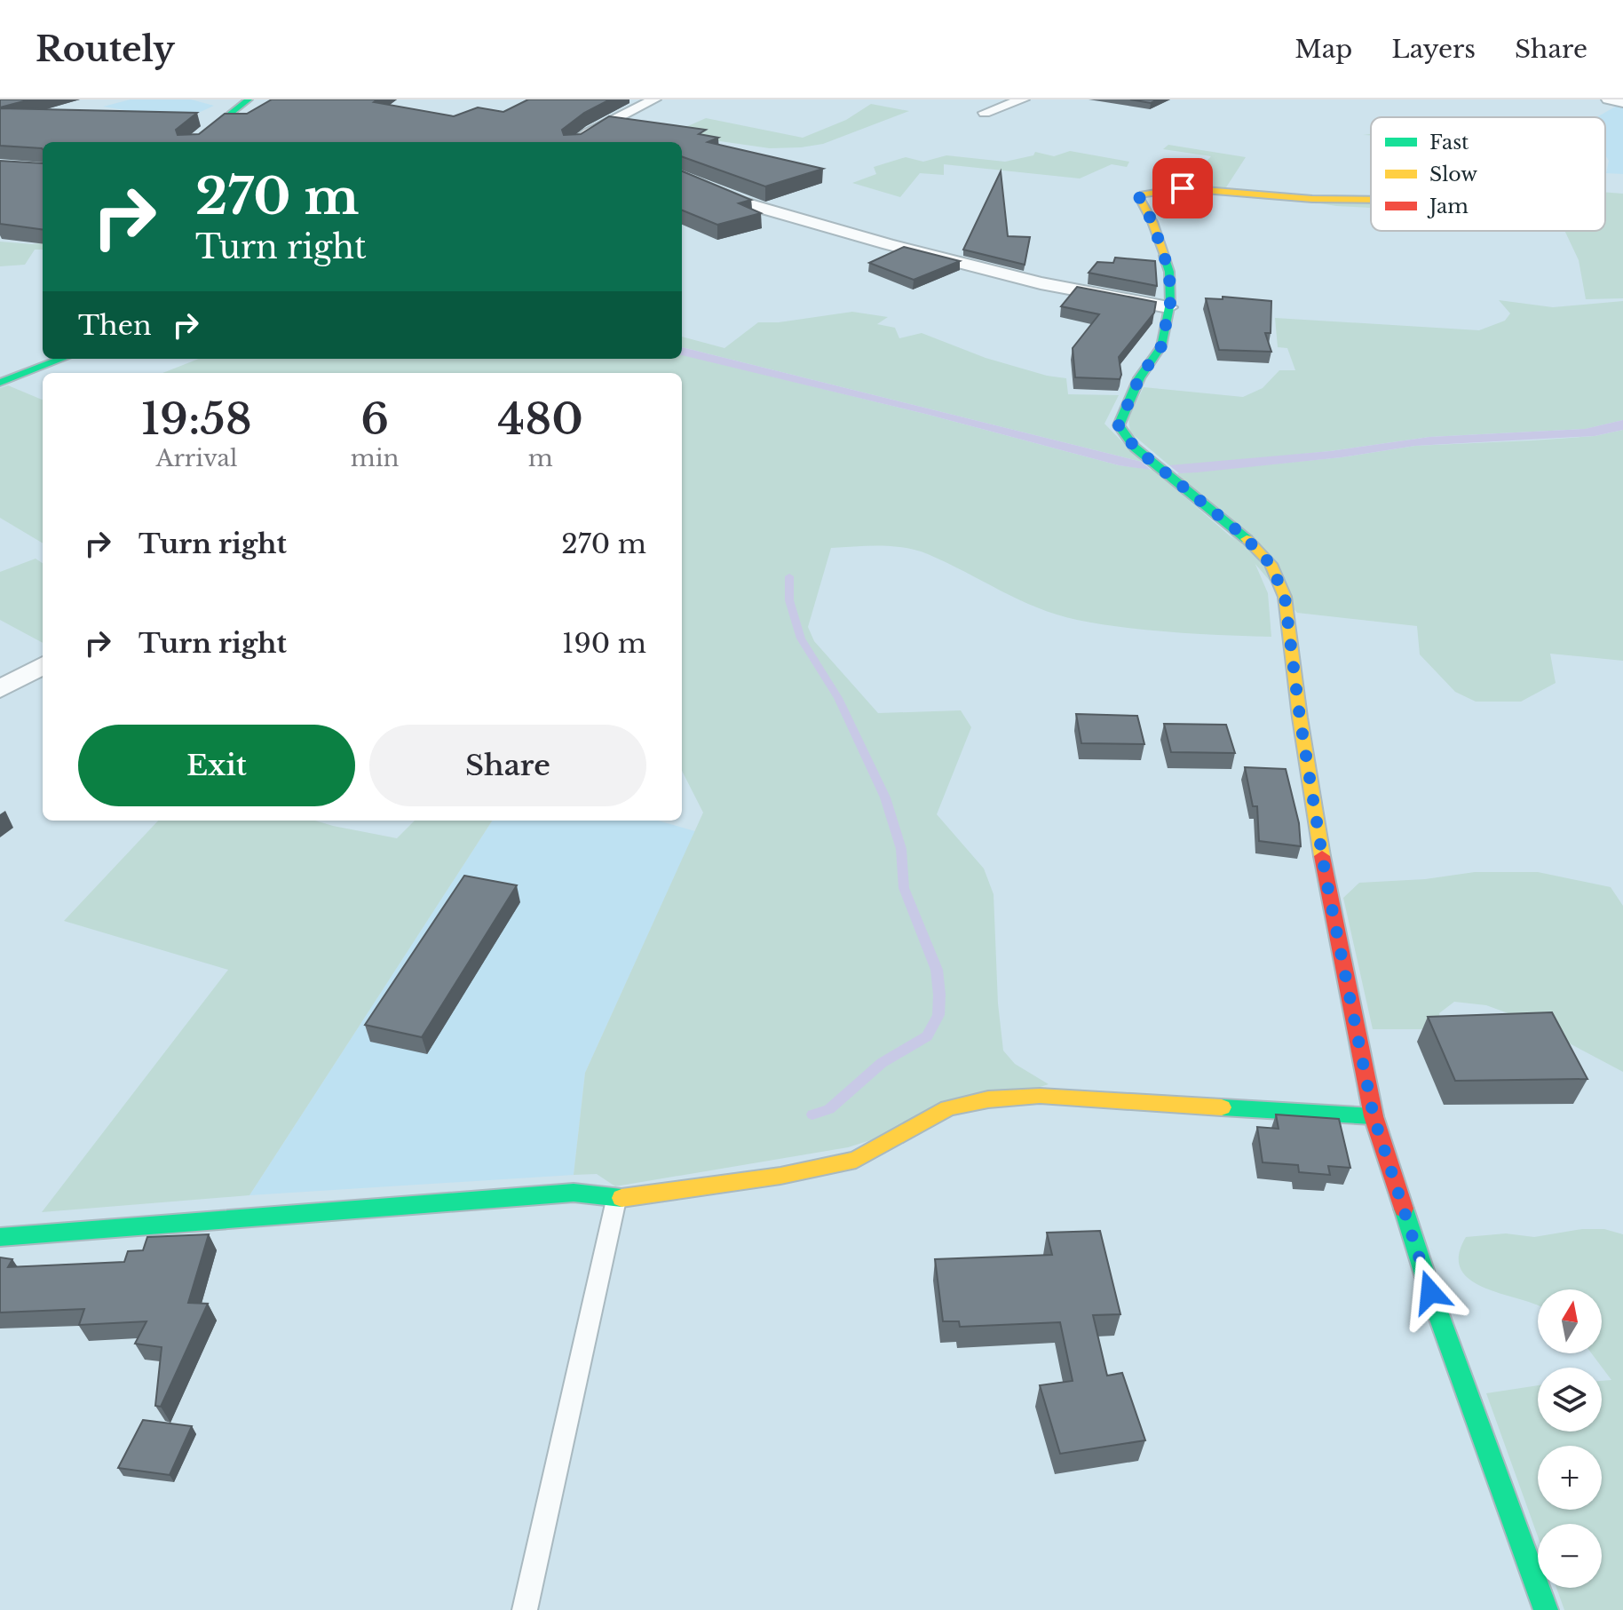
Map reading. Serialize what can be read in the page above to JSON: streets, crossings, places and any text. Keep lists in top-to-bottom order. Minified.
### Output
{"legend":["Fast","Slow","Jam"],"north":"top","page":{"header":"Routely","nav":["Map","Layers","Share"],"turn":["270 m","Turn right"],"then":"Then","eta":["19:58","Arrival","6","min","480","m"],"list":[{"name":"Turn right","value":"270 m"},{"name":"Turn right","value":"190 m"}],"buttons":["Exit","Share"],"map_buttons":["+","−"]}}
